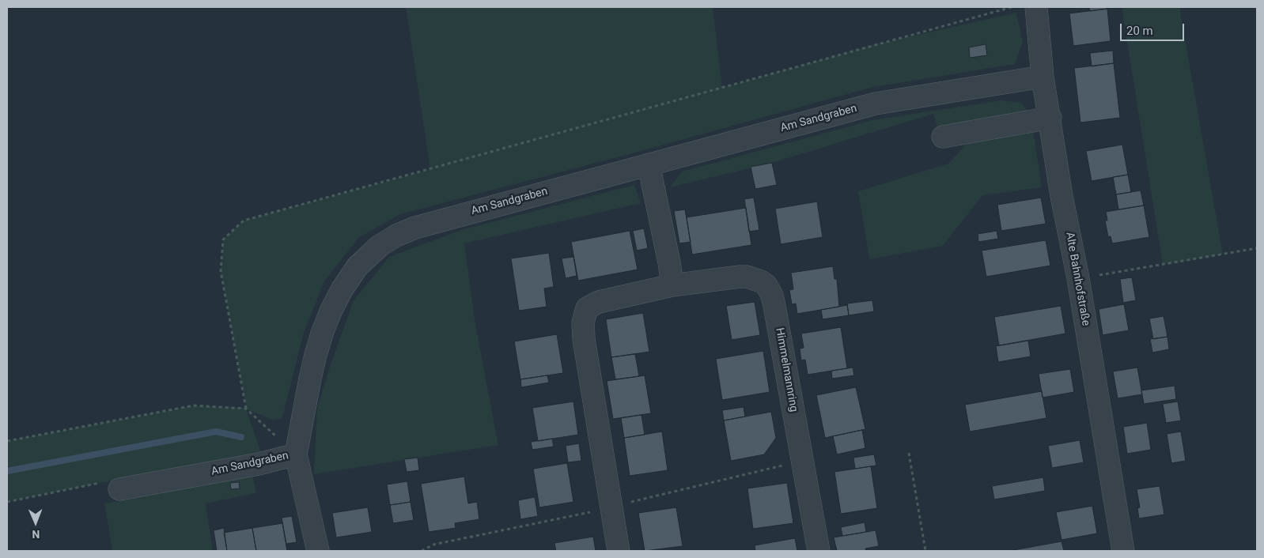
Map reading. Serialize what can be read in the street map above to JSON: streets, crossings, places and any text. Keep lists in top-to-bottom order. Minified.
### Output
{"streets":{"street":["Am Sandgraben","Alte Bahnhofstraße","Himmelmannring"]},"crossings":[["Am Sandgraben","Alte Bahnhofstraße"]],"scale_bar":"20 m","north":"bottom"}
